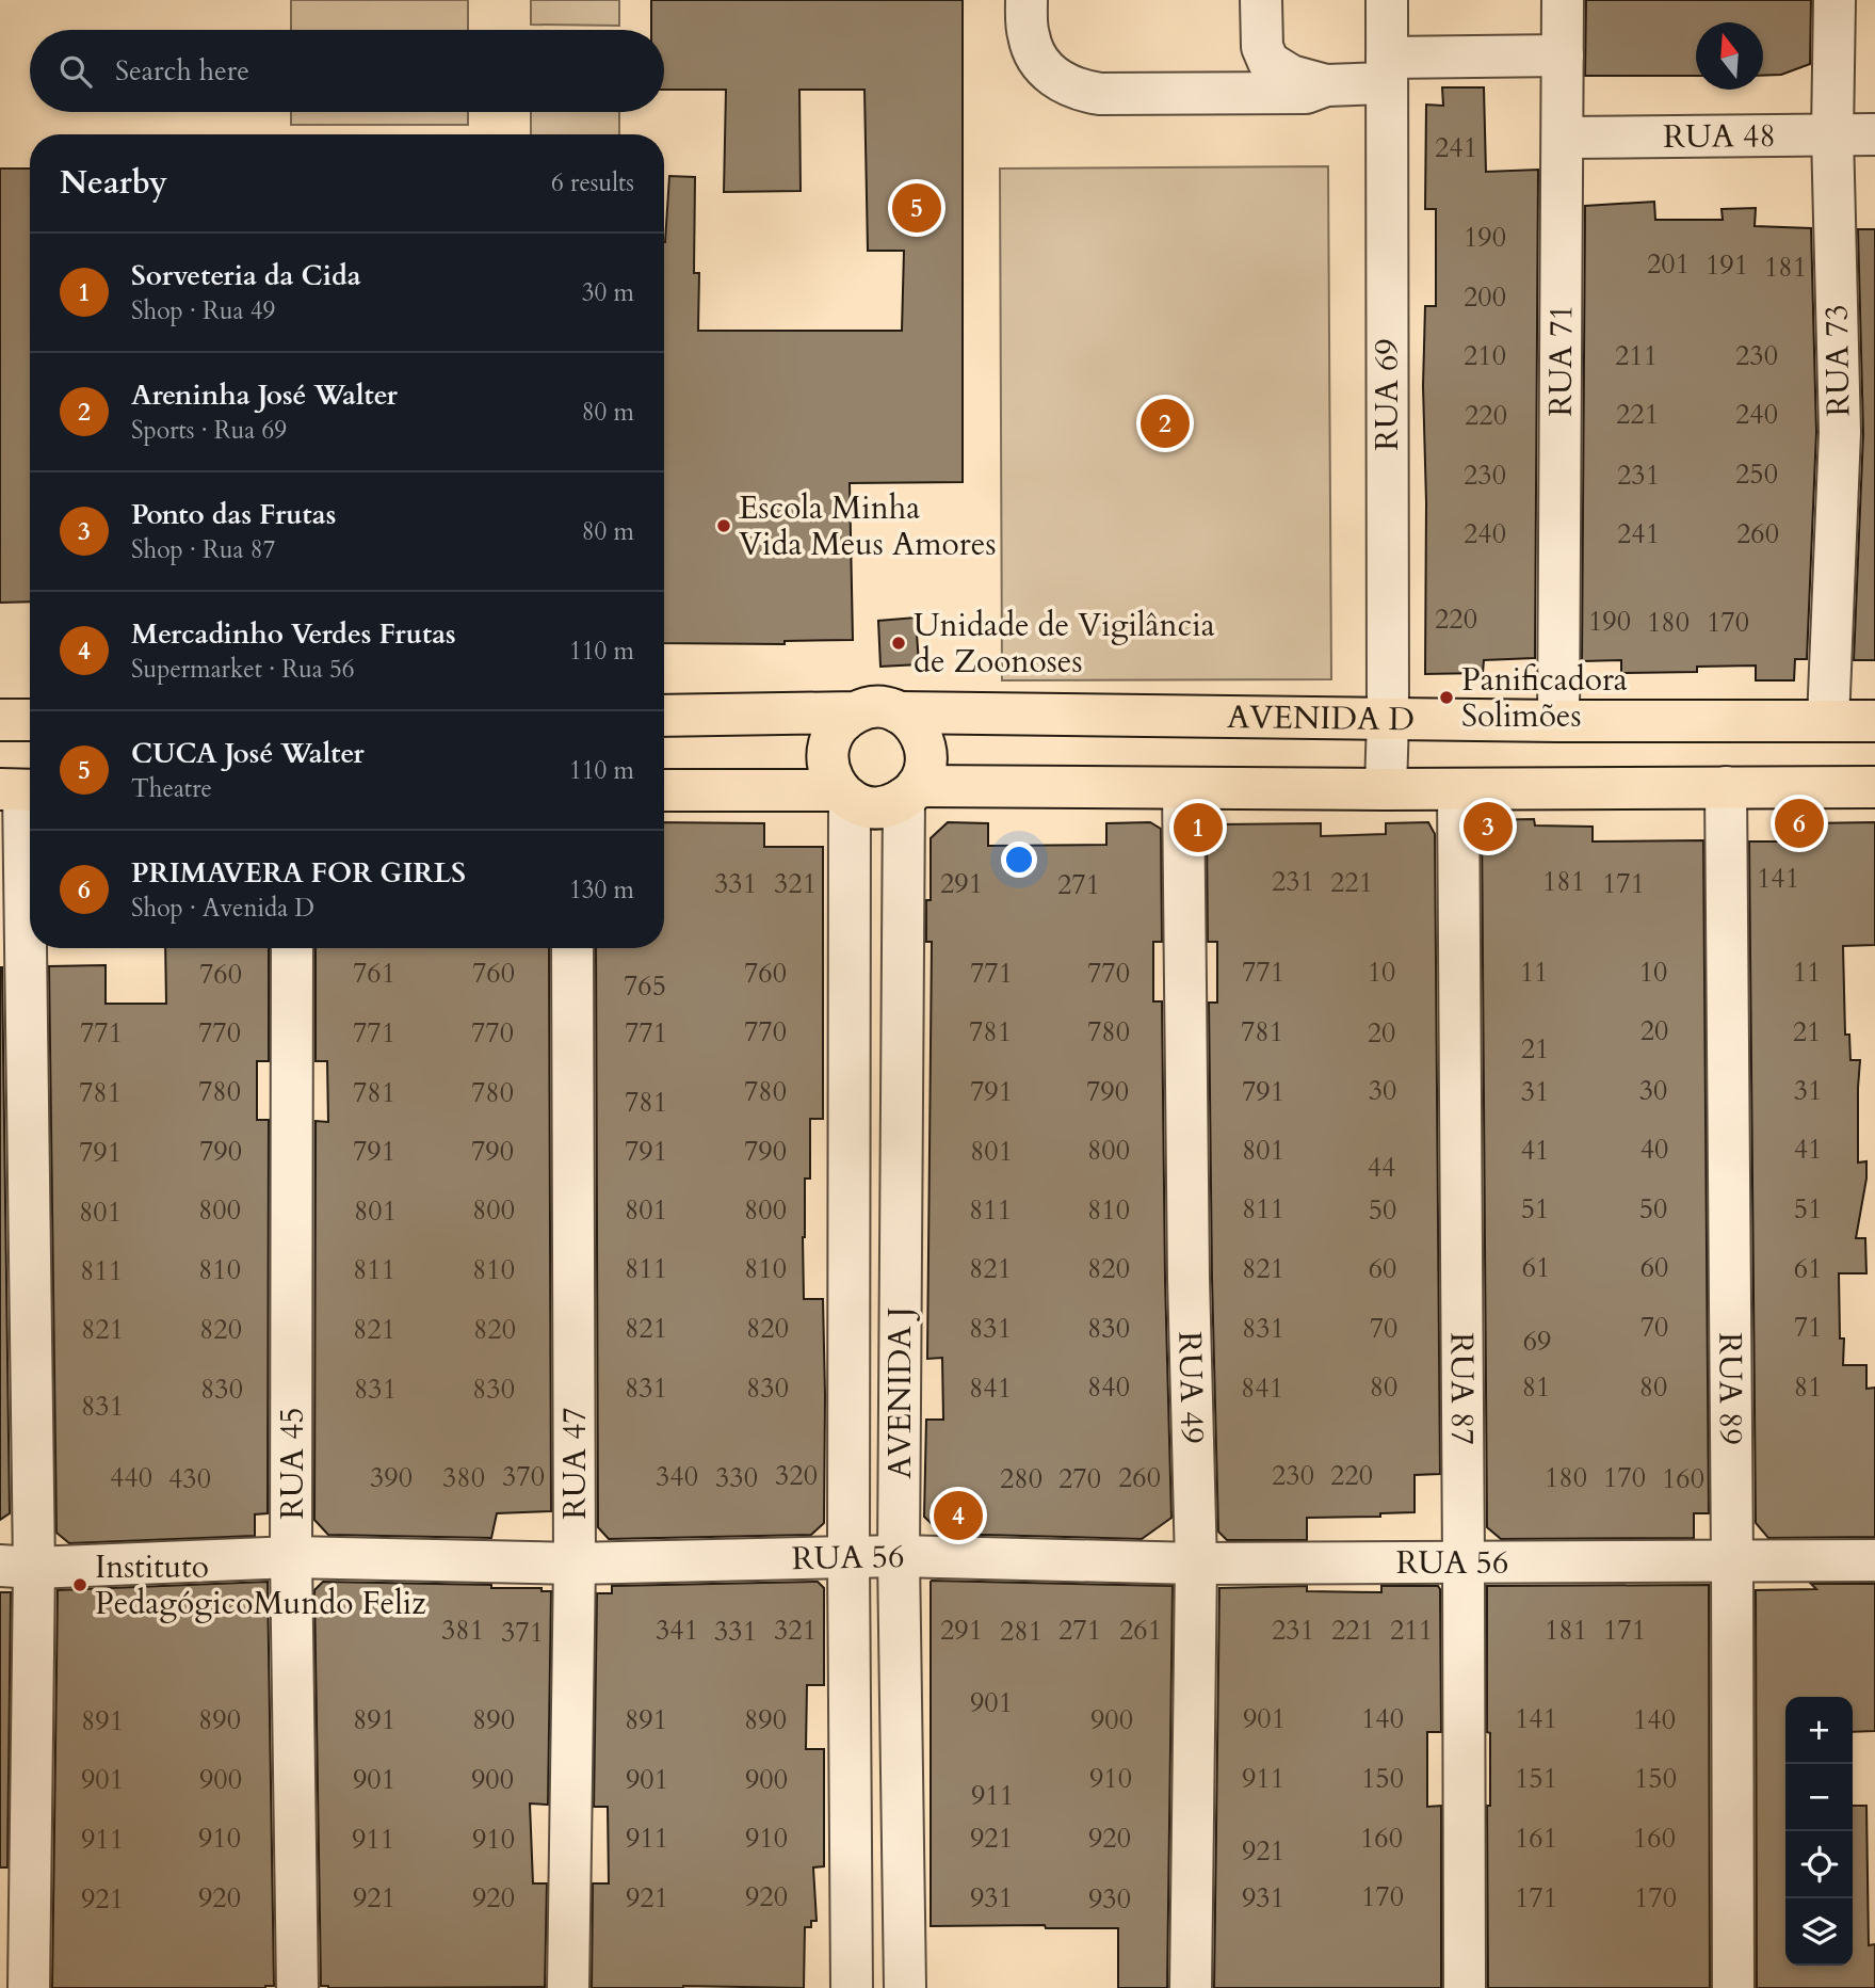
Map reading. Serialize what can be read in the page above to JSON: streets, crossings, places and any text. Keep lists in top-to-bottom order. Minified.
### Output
{"streets":{"main road":["AVENIDA D"],"street":["RUA 48","RUA 71","RUA 73","RUA 69","RUA 49","RUA 89","RUA 87","AVENIDA J","RUA 45","RUA 47","RUA 56"]},"crossings":[["RUA 48","RUA 71"],["RUA 48","RUA 73"],["RUA 71","AVENIDA D"],["RUA 73","AVENIDA D"],["RUA 69","AVENIDA D"],["AVENIDA D","AVENIDA J"],["RUA 49","RUA 56"],["RUA 89","RUA 56"],["RUA 87","RUA 56"],["AVENIDA J","RUA 56"],["RUA 45","RUA 56"],["RUA 47","RUA 56"]],"places":["Escola Minha Vida Meus Amores","Unidade de Vigilância de Zoonoses","Panificadora Solimões","Instituto PedagógicoMundo Feliz"],"house_numbers":["241","190","201","191","181","200","210","211","230","221","240","220","250","230","231","240","241","260","220","190","180","170","141","231","181","221","331","321","291","171","271","771","10","11","10","11","761","760","760","771","770","760","765","20","770","781","780","781","21","771","770","771","770","771","20","21","30","30","31","780","780","791","790","791","31","781","781","780","781","40","41","800","801","41","790","791","790","791","790","801","791","44","811","51","50","51","800","800","801","800","811","810","50","801","801","61","60","811","810","821","820","821","60","61","810","811","810","811","70","71","821","820","831","830","831","70","821","820","821","820","69","840","80","81","80","81","831","830","841","841","830","831","830","831","320","230","220","370","340","440","390","380","330","260","180","170","430","280","270","160","381","341","321","291","271","261","231","221","211","181","171","331","281","371","901","901","140","141","890","891","890","891","890","900","140","891","910","911","150","151","150","901","900","901","900","901","900","911","910","911","910","921","920","160","161","160","911","911","910","921","920","170","920","921","920","921","931","931","171","170","921","930"],"north":"top","page":{"search":"Search here","heading":["Nearby","6 results"],"pins":["5","2","6","3","1","4"],"list":[{"mark":"1","name":"Sorveteria da Cida","note":"Shop · Rua 49","value":"30 m"},{"mark":"2","name":"Areninha José Walter","note":"Sports · Rua 69","value":"80 m"},{"mark":"3","name":"Ponto das Frutas","note":"Shop · Rua 87","value":"80 m"},{"mark":"4","name":"Mercadinho Verdes Frutas","note":"Supermarket · Rua 56","value":"110 m"},{"mark":"5","name":"CUCA José Walter","note":"Theatre","value":"110 m"},{"mark":"6","name":"PRIMAVERA FOR GIRLS","note":"Shop · Avenida D","value":"130 m"}],"map_buttons":["+","−"]}}
